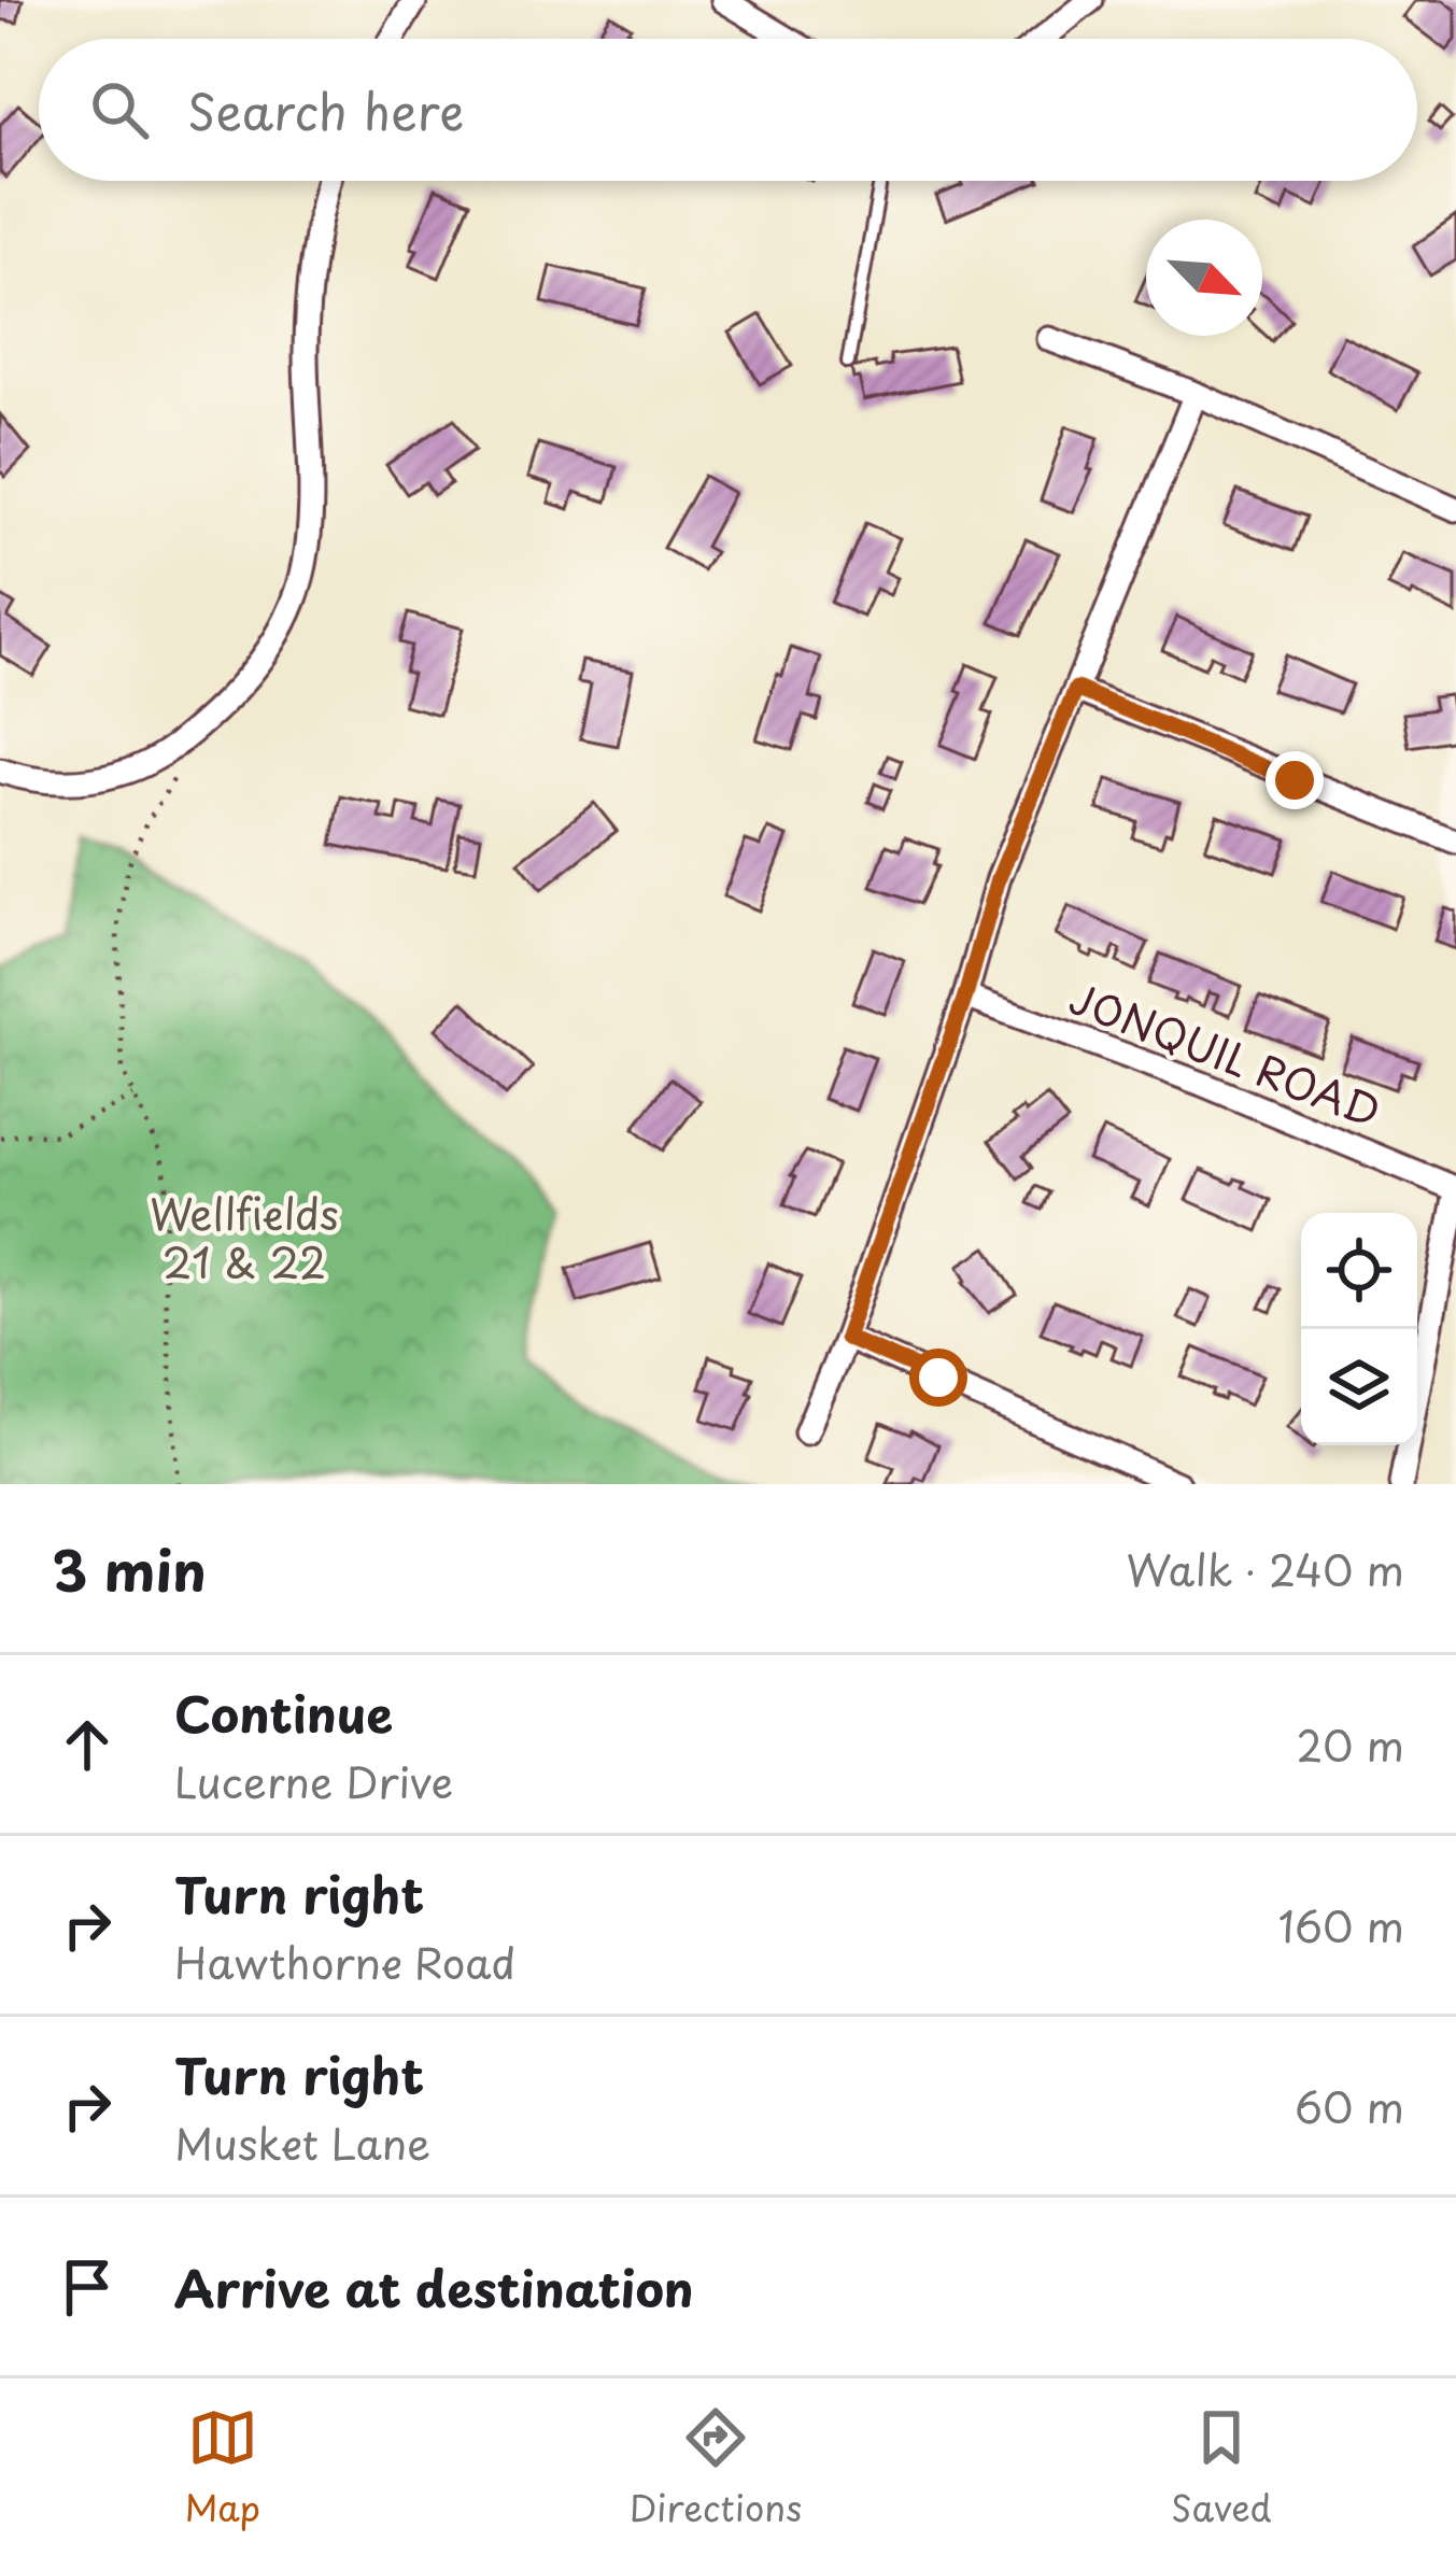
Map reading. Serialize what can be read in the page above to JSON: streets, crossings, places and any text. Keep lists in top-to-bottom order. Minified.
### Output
{"streets":{"street":["JONQUIL ROAD"]},"parks":["Wellfields 21 & 22"],"north":"bottom right","page":{"search":"Search here","heading":["3 min","Walk · 240 m"],"list":[["Continue","Lucerne Drive","20 m"],["Turn right","Hawthorne Road","160 m"],["Turn right","Musket Lane","60 m"],"Arrive at destination"],"nav":["Map","Directions","Saved"]}}
